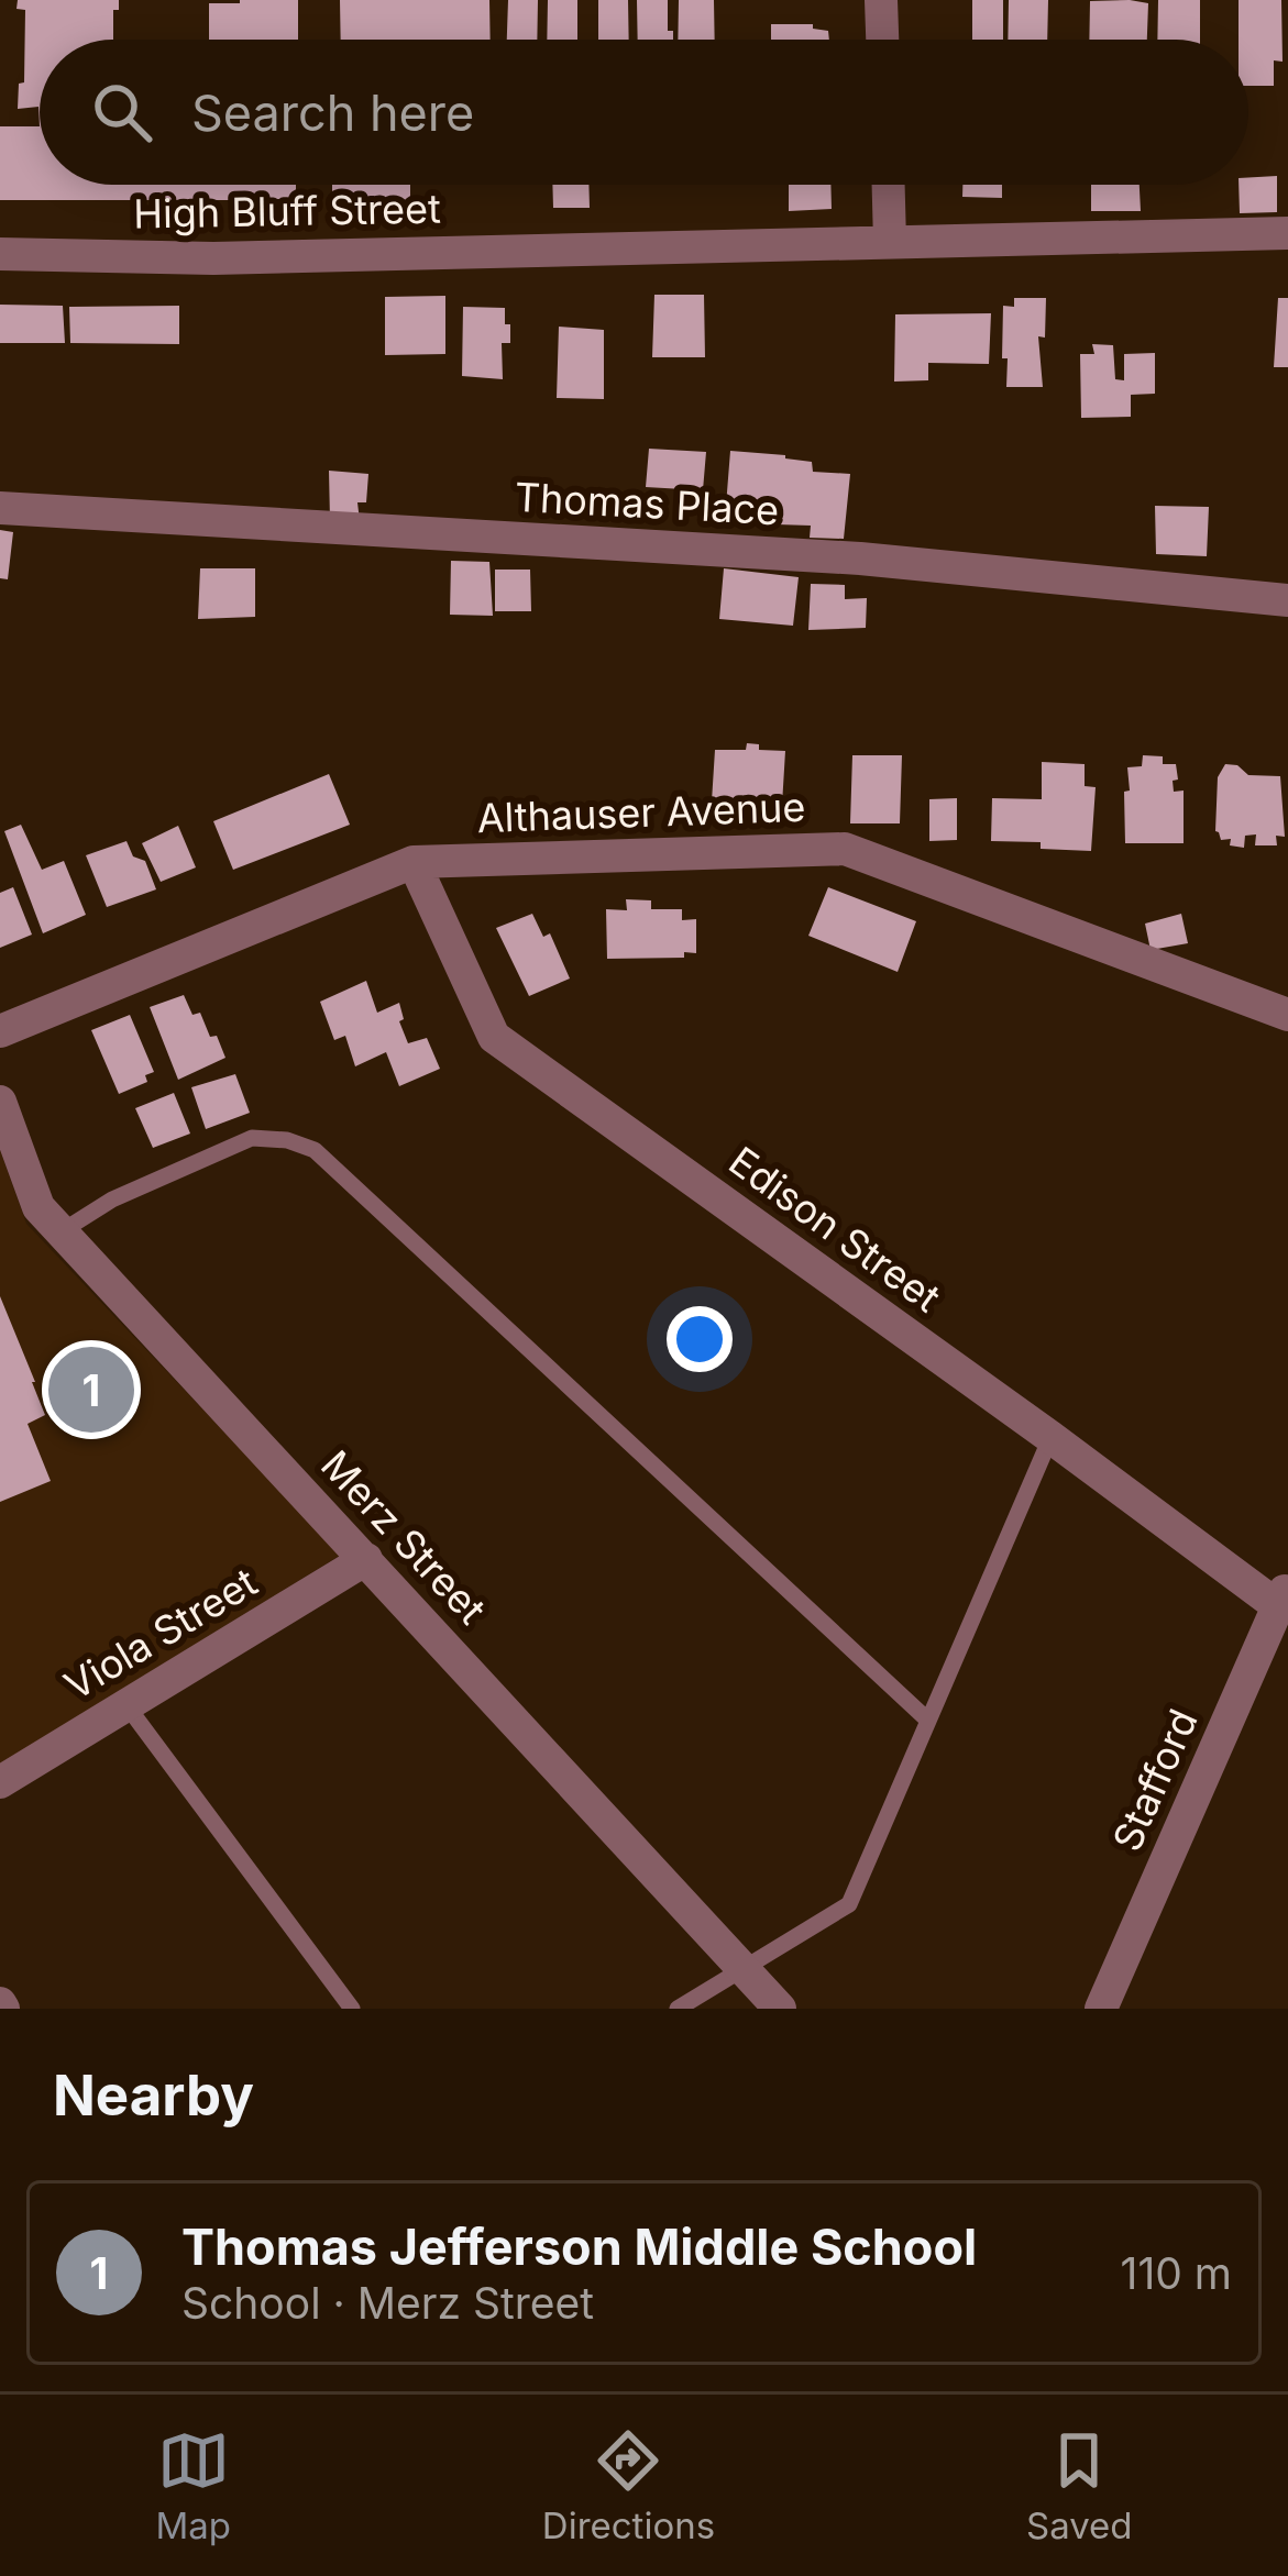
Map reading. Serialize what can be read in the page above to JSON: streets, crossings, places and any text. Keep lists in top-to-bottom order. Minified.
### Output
{"streets":{"street":["High Bluff Street","Thomas Place","Althauser Avenue","Edison Street","Merz Street","Viola Street","Stafford"]},"crossings":[["Althauser Avenue","Edison Street"],["Edison Street","Stafford"],["Merz Street","Viola Street"]],"page":{"search":"Search here","pins":"1","heading":"Nearby","list":[{"mark":"1","name":"Thomas Jefferson Middle School","note":"School · Merz Street","value":"110 m"}],"nav":["Map","Directions","Saved"]}}
